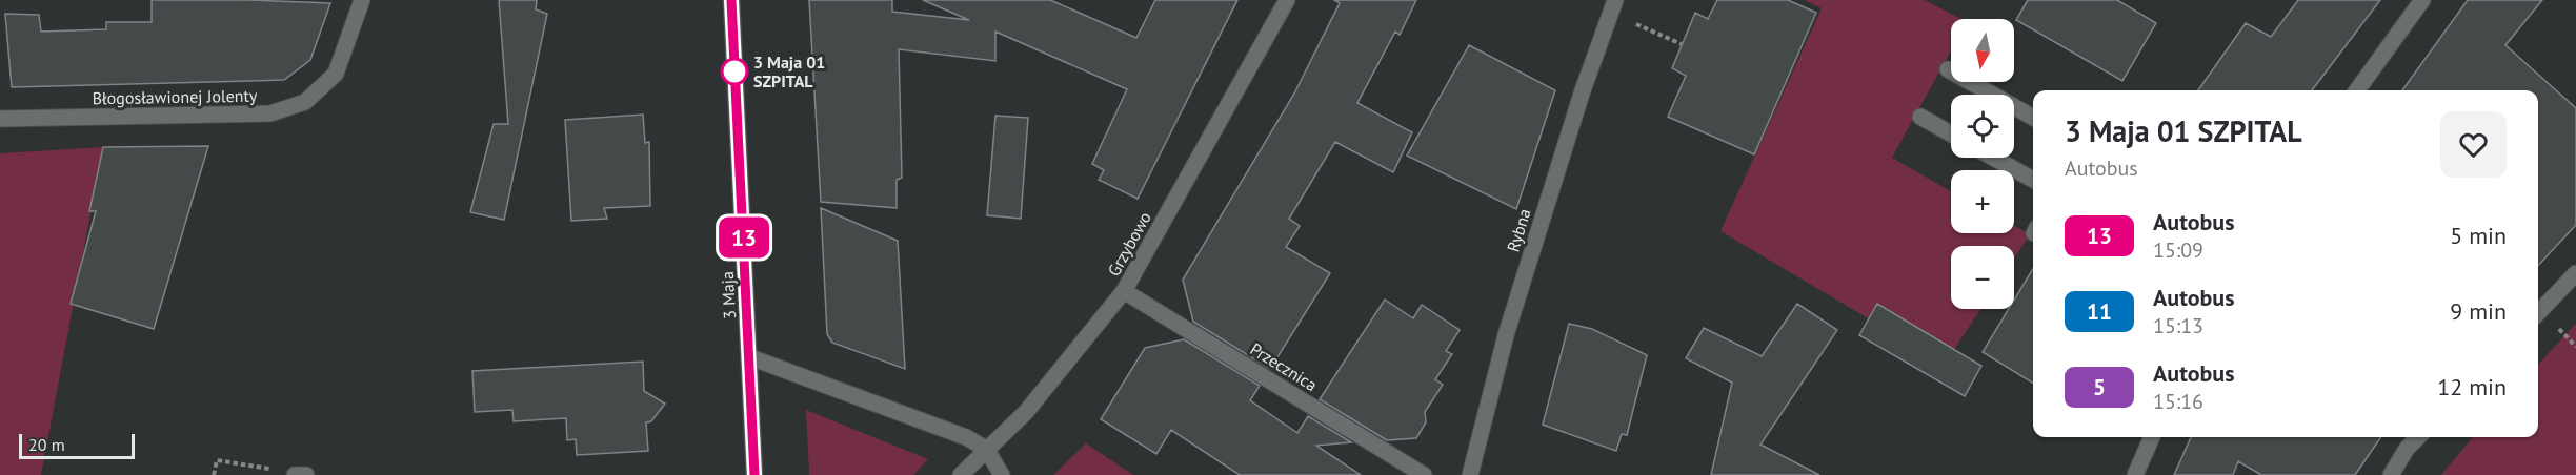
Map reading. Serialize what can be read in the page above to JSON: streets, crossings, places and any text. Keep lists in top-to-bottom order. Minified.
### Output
{"streets":{"street":["Błogosławionej Jolenty","Rybna","Grzybowo","3 Maja","Przecznica"]},"crossings":[["Grzybowo","Przecznica"]],"places":["3 Maja 01 SZPITAL"],"lines":["bus line 13"],"scale_bar":"20 m","north":"bottom","page":{"on_map":"13","map_buttons":["+","−"],"heading":["3 Maja 01 SZPITAL","Autobus"],"list":[{"mark":"13","name":"Autobus","note":"15:09","value":"5 min"},{"mark":"11","name":"Autobus","note":"15:13","value":"9 min"},{"mark":"5","name":"Autobus","note":"15:16","value":"12 min"}],"scale":"20 m"}}
